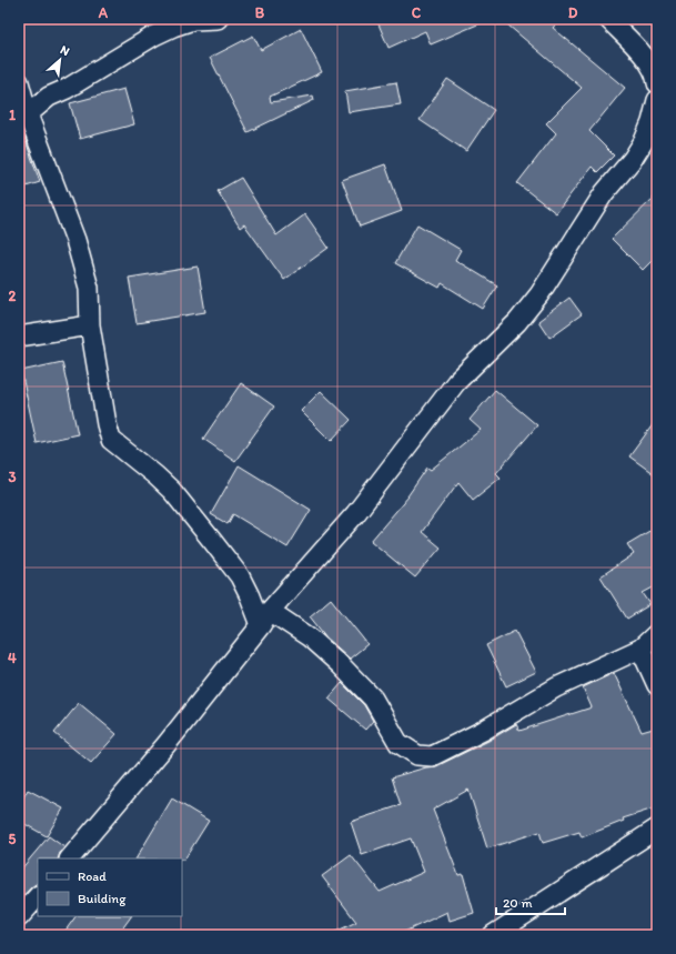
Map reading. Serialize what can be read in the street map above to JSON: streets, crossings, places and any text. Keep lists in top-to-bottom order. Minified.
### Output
{"legend":["Road","Building"],"scale_bar":"20 m","north":"top right","grid":{"columns":["A","B","C","D"],"rows":["1","2","3","4","5"]}}
